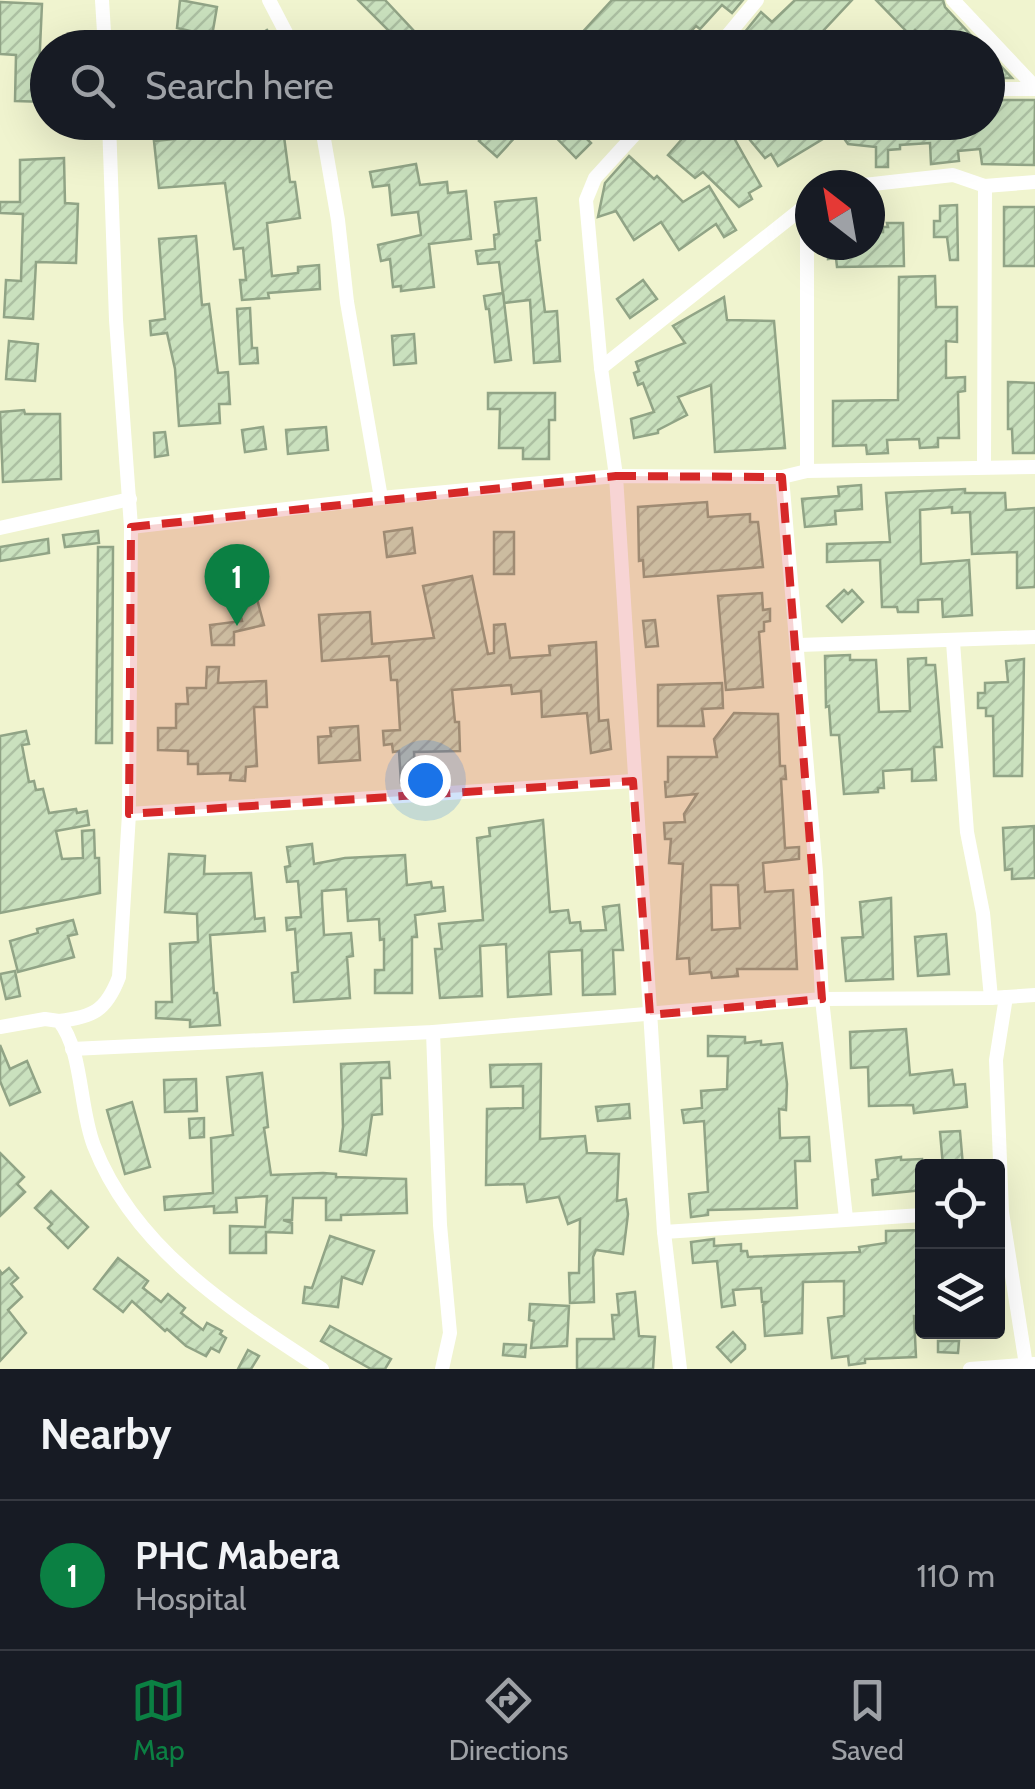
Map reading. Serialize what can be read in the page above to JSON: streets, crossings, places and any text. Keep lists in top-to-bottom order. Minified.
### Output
{"north":"top left","page":{"search":"Search here","pins":"1","heading":"Nearby","list":[{"mark":"1","name":"PHC Mabera","note":"Hospital","value":"110 m"}],"nav":["Map","Directions","Saved"]}}
